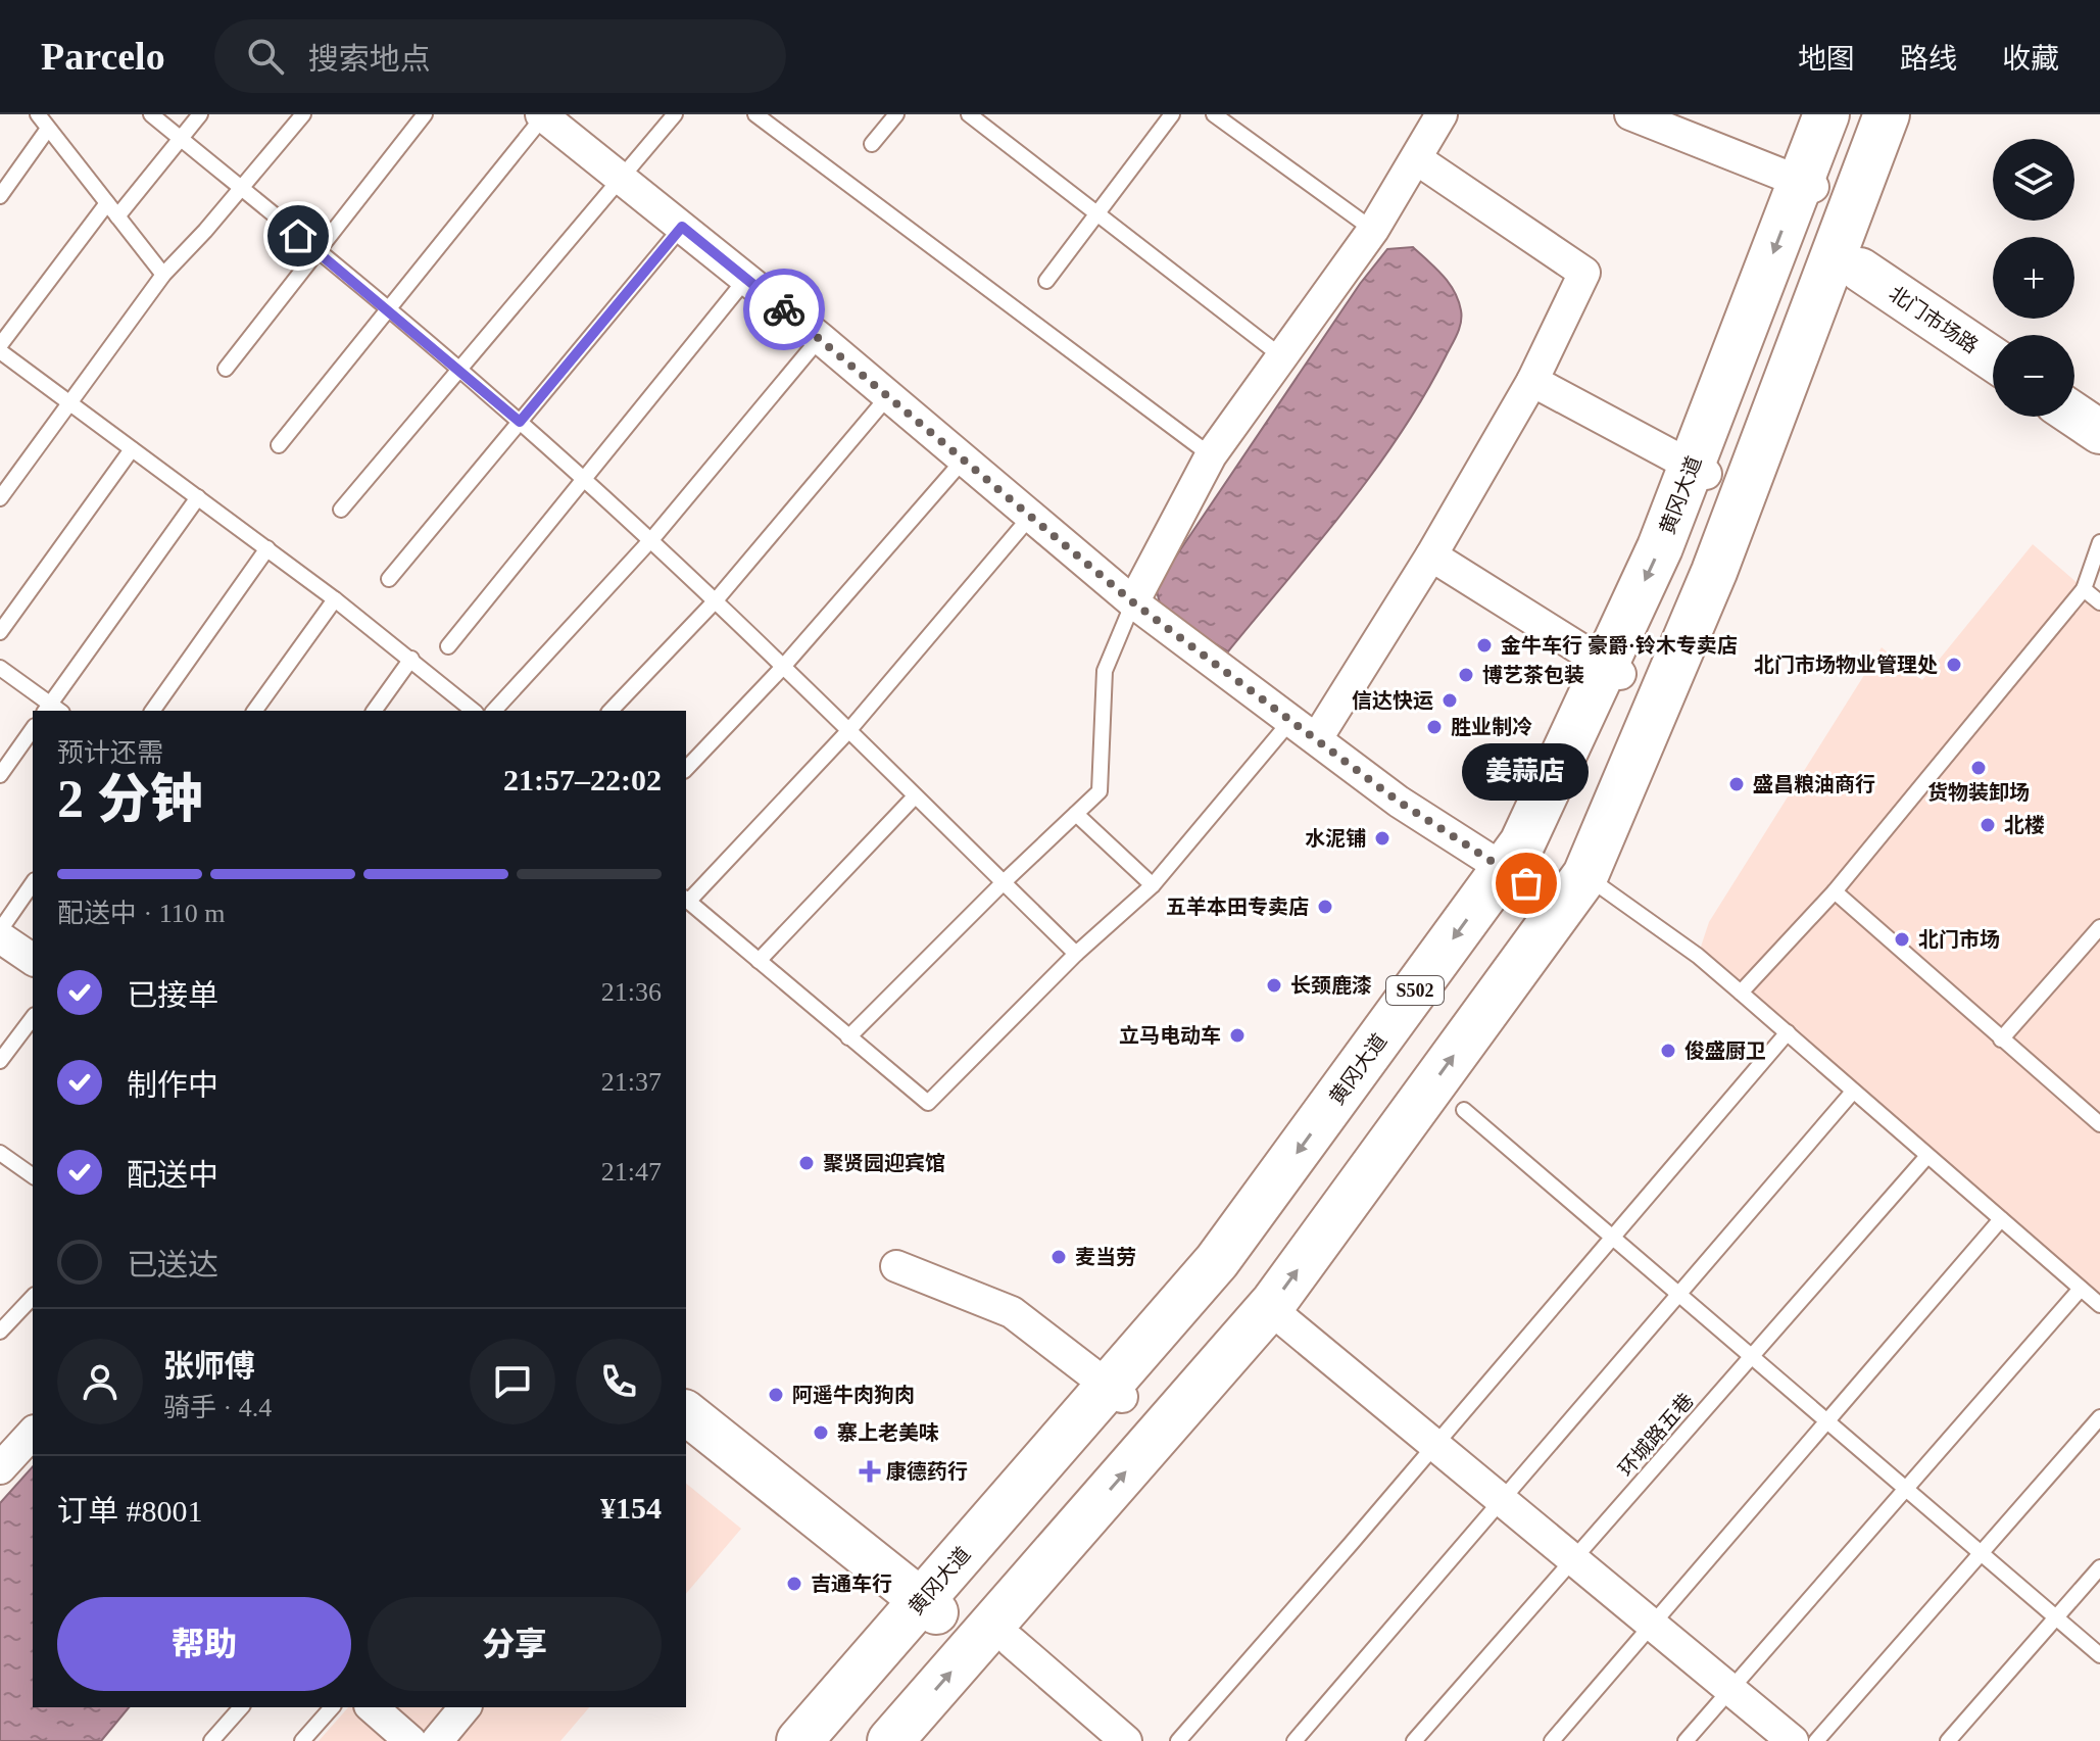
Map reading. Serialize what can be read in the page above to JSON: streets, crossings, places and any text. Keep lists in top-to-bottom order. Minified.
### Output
{"streets":{"main road":["黄冈大道","S502"],"street":["北门市场路"],"lane":["环城路五巷"]},"places":{"other":["金牛车行 豪爵·铃木专卖店","北门市场物业管理处","博艺茶包装","信达快运","胜业制冷","货物装卸场","盛昌粮油商行","北楼","水泥铺","姜蒜店","五羊本田专卖店","北门市场","长颈鹿漆","立马电动车","俊盛厨卫","聚贤园迎宾馆","麦当劳","阿遥牛肉狗肉","寨上老美味","吉通车行"],"health":["康德药行"]},"page":{"header":"Parcelo","search":"搜索地点","nav":["地图","路线","收藏"],"map_buttons":["+","−"],"heading":["2 分钟","预计还需","21:57–22:02"],"panel":["张师傅","骑手 · 4.4","订单 #8001","¥154"],"bubble":"姜蒜店","bar":"配送中 · 110 m","list":[["已接单","21:36"],["制作中","21:37"],["配送中","21:47"],"已送达"],"buttons":["帮助","分享"]}}
